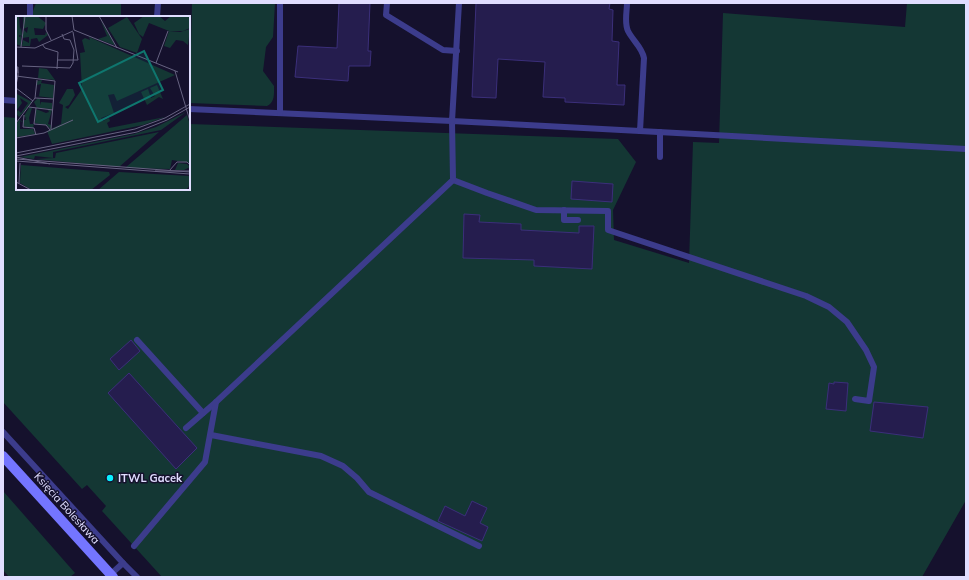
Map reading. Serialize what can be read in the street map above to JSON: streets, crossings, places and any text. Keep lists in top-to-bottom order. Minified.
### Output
{"streets":{"street":["Księcia Bolesława"]},"places":["ITWL Gacek"]}
